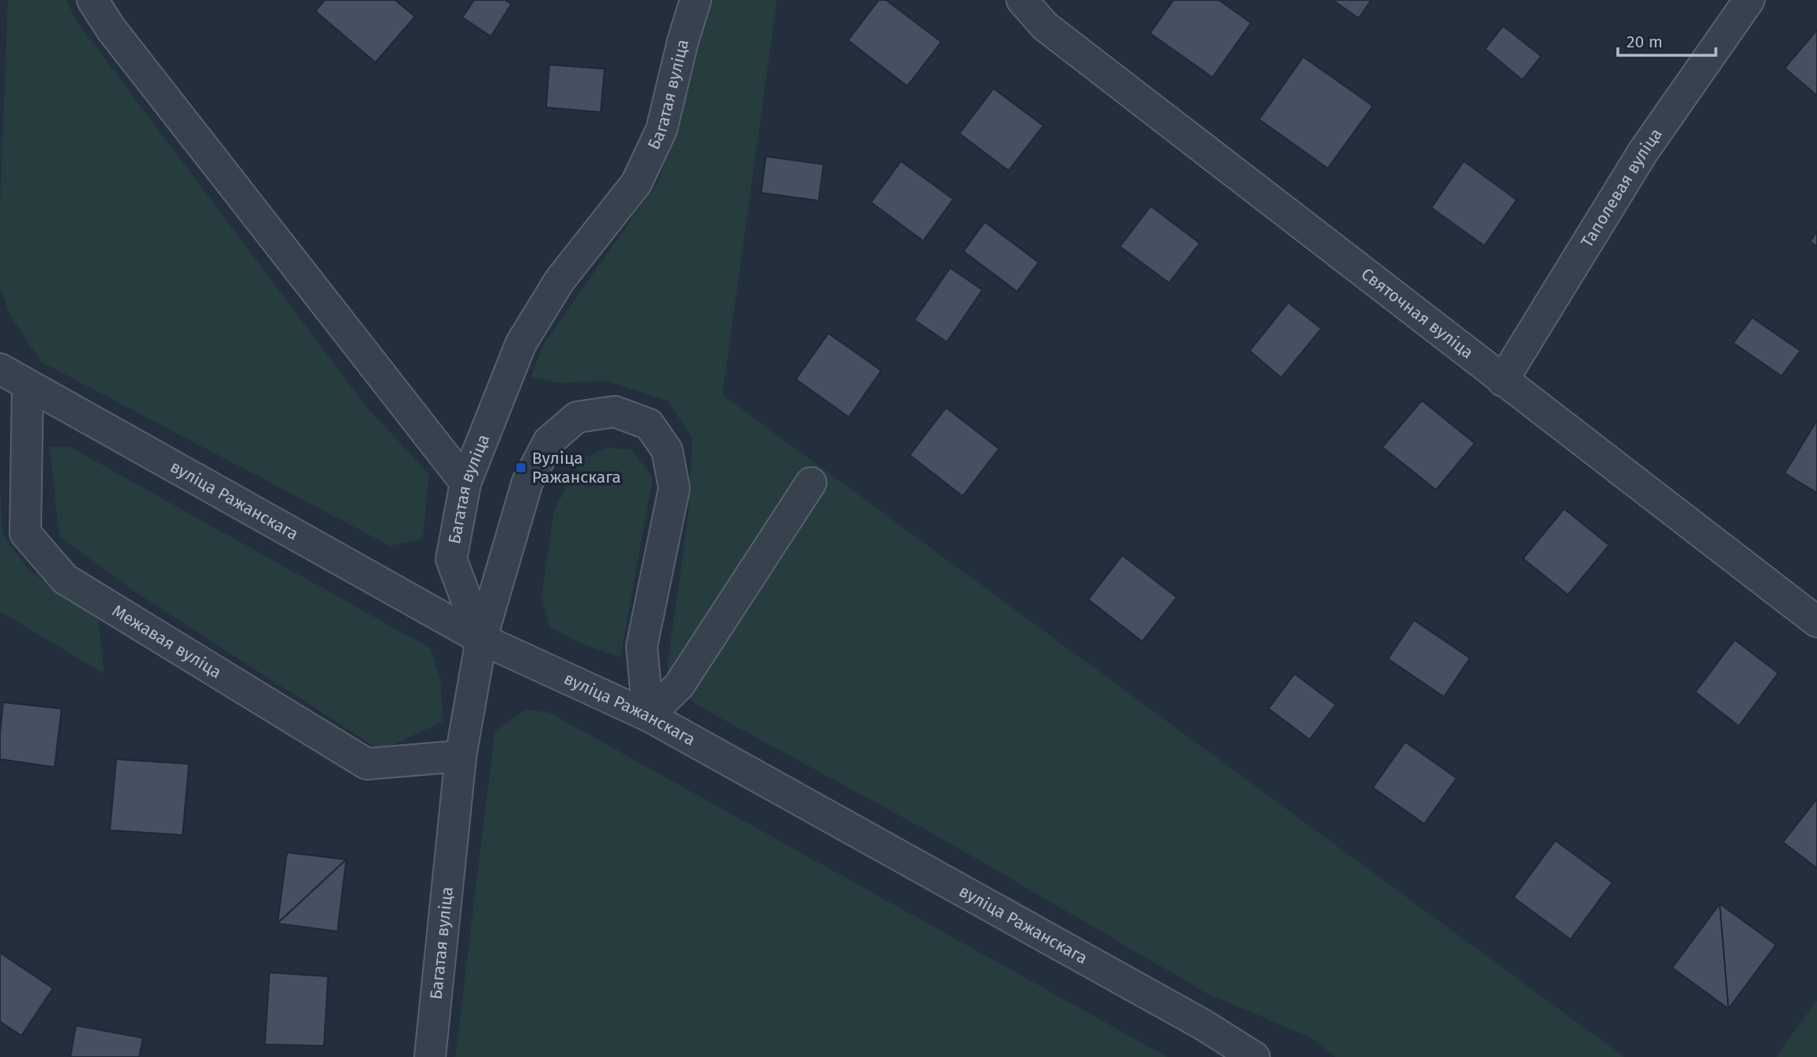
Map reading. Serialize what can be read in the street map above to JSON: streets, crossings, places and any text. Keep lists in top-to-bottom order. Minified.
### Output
{"streets":{"street":["Багатая вуліца","Таполевая вуліца","Святочная вуліца","вуліца Ражанскага","Межавая вуліца"]},"crossings":[["Багатая вуліца","вуліца Ражанскага"],["Багатая вуліца","Межавая вуліца"],["Таполевая вуліца","Святочная вуліца"],["вуліца Ражанскага","Межавая вуліца"]],"places":{"transit":["Вуліца Ражанскага"]},"scale_bar":"20 m"}
